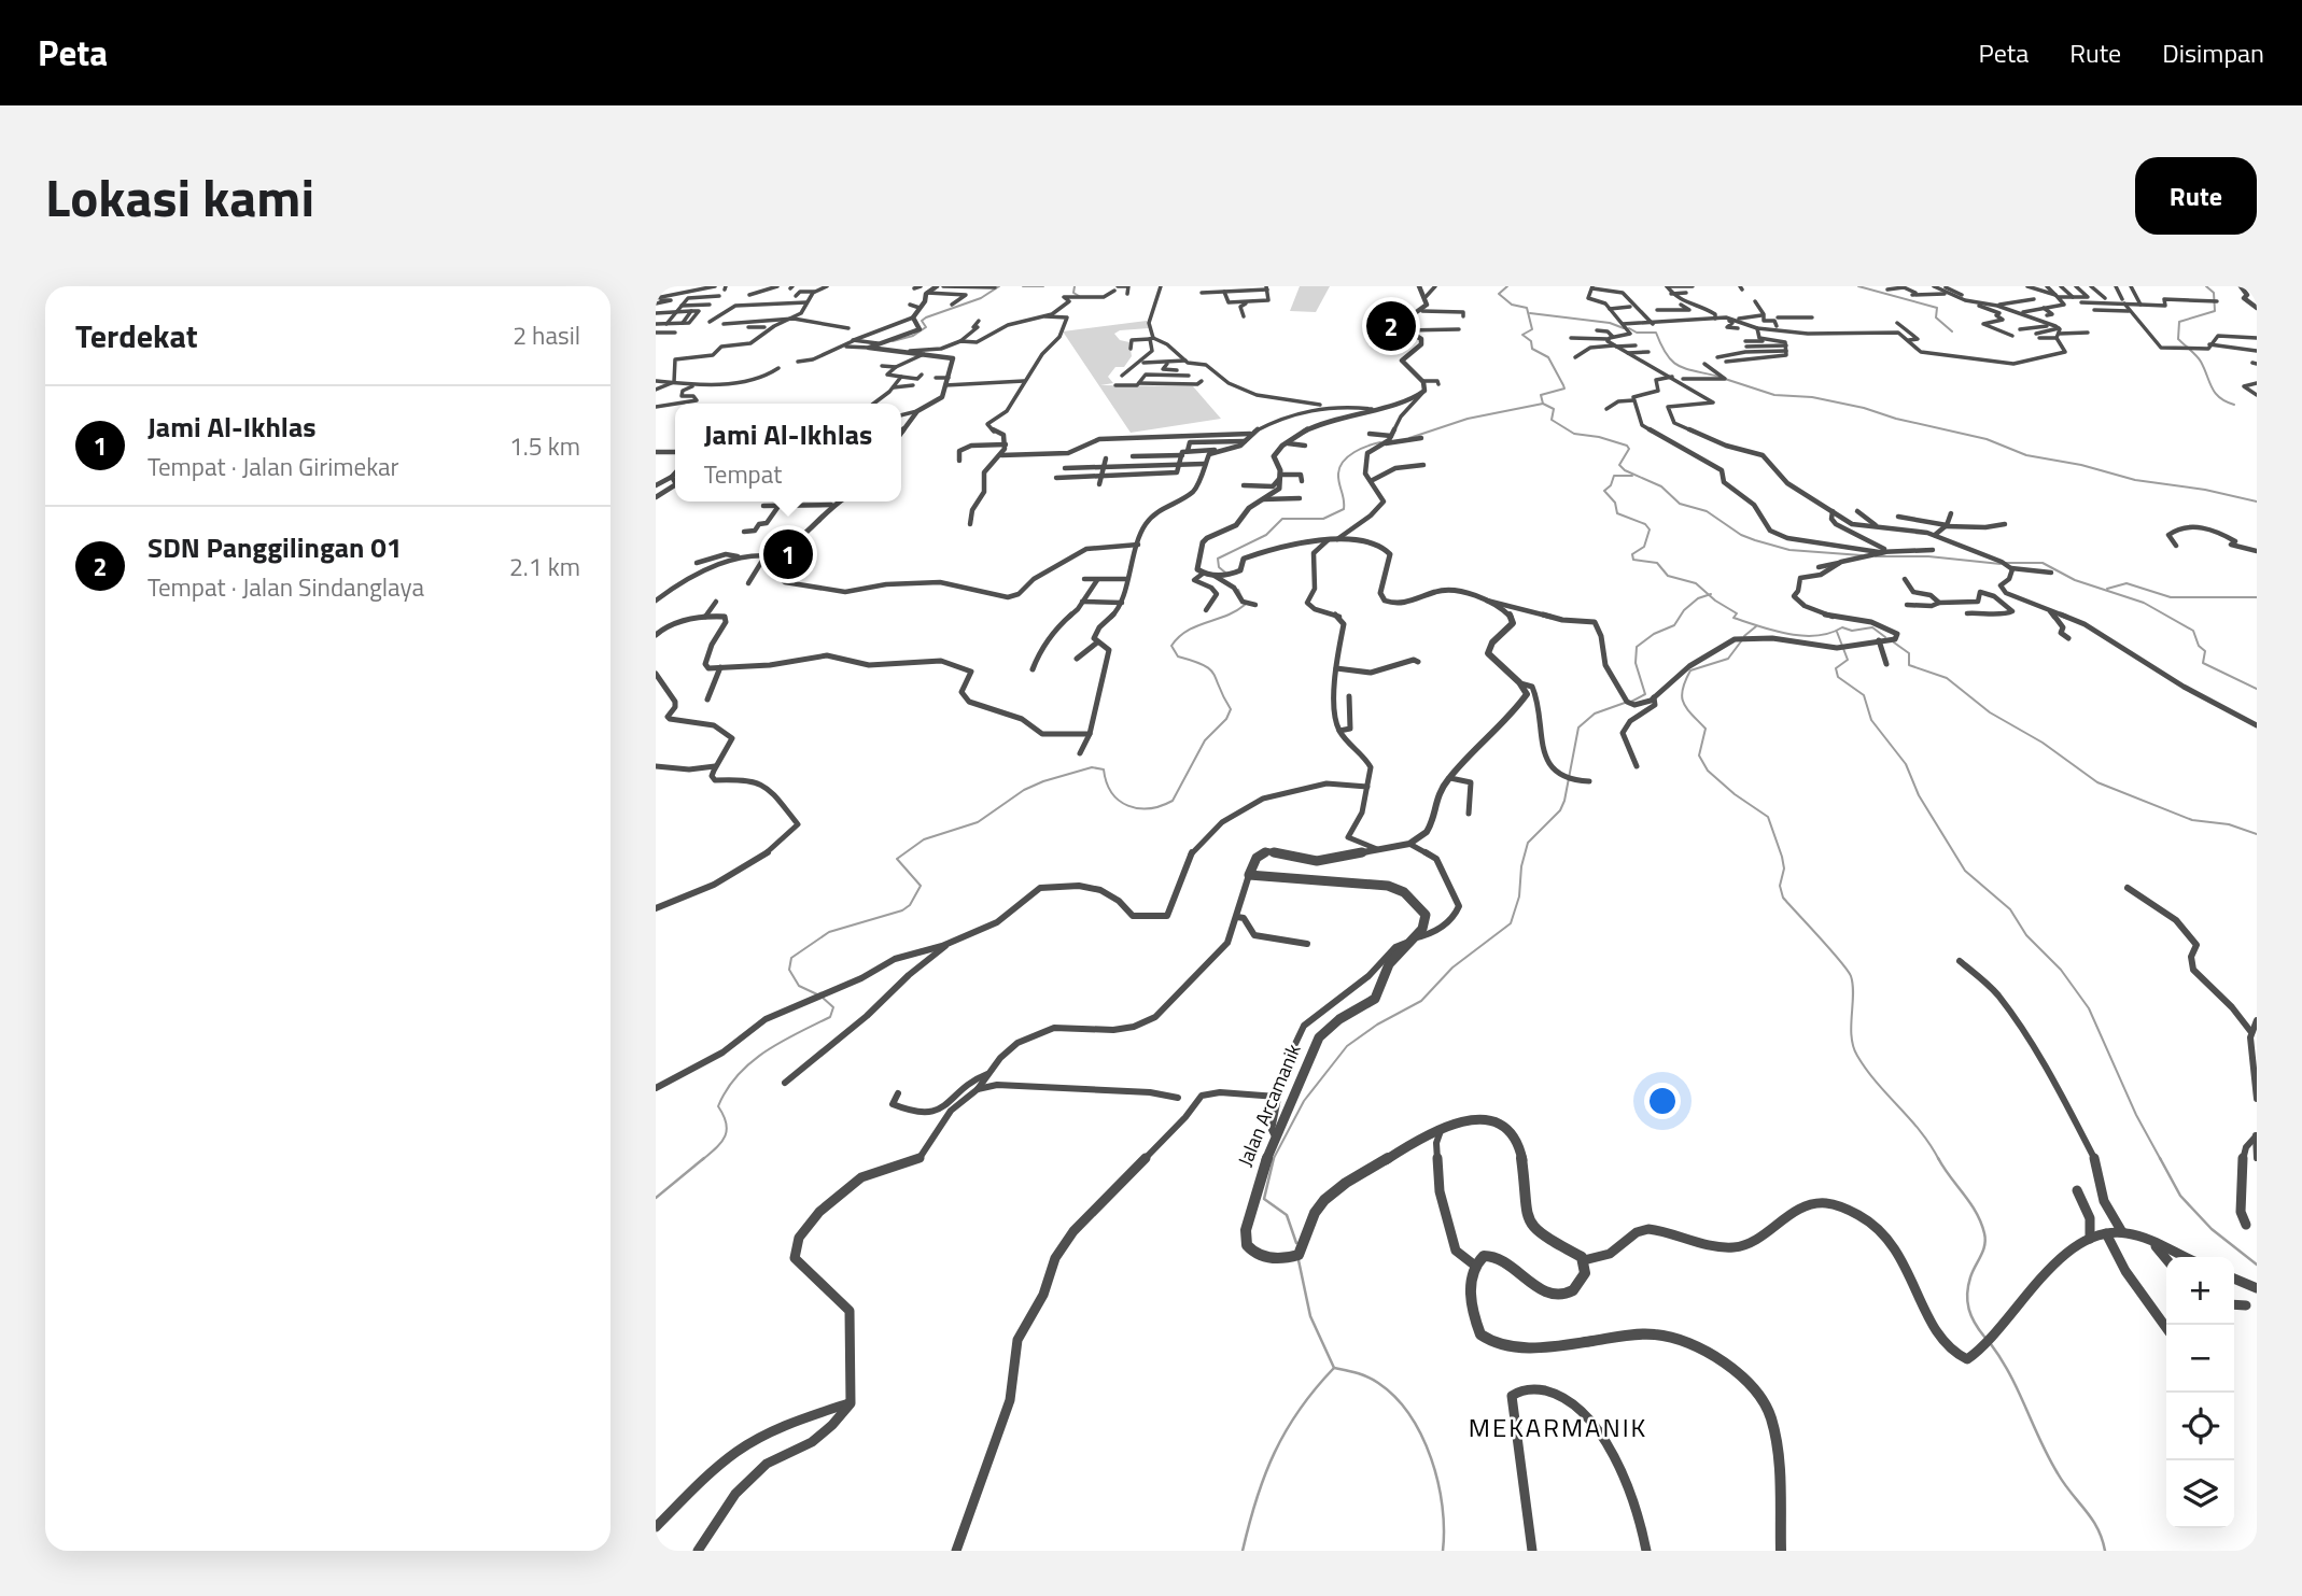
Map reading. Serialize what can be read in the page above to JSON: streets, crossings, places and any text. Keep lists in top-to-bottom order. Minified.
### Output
{"streets":{"street":["Jalan Arcamanik"]},"districts":["MEKARMANIK"],"page":{"header":"Peta","nav":["Peta","Rute","Disimpan"],"title":"Lokasi kami","buttons":"Rute","heading":["Terdekat","2 hasil"],"pins":["2","1"],"list":[{"mark":"1","name":"Jami Al-Ikhlas","note":"Tempat · Jalan Girimekar","value":"1.5 km"},{"mark":"2","name":"SDN Panggilingan 01","note":"Tempat · Jalan Sindanglaya","value":"2.1 km"}],"popup":["Jami Al-Ikhlas","Tempat"],"map_buttons":["+","−"]}}
